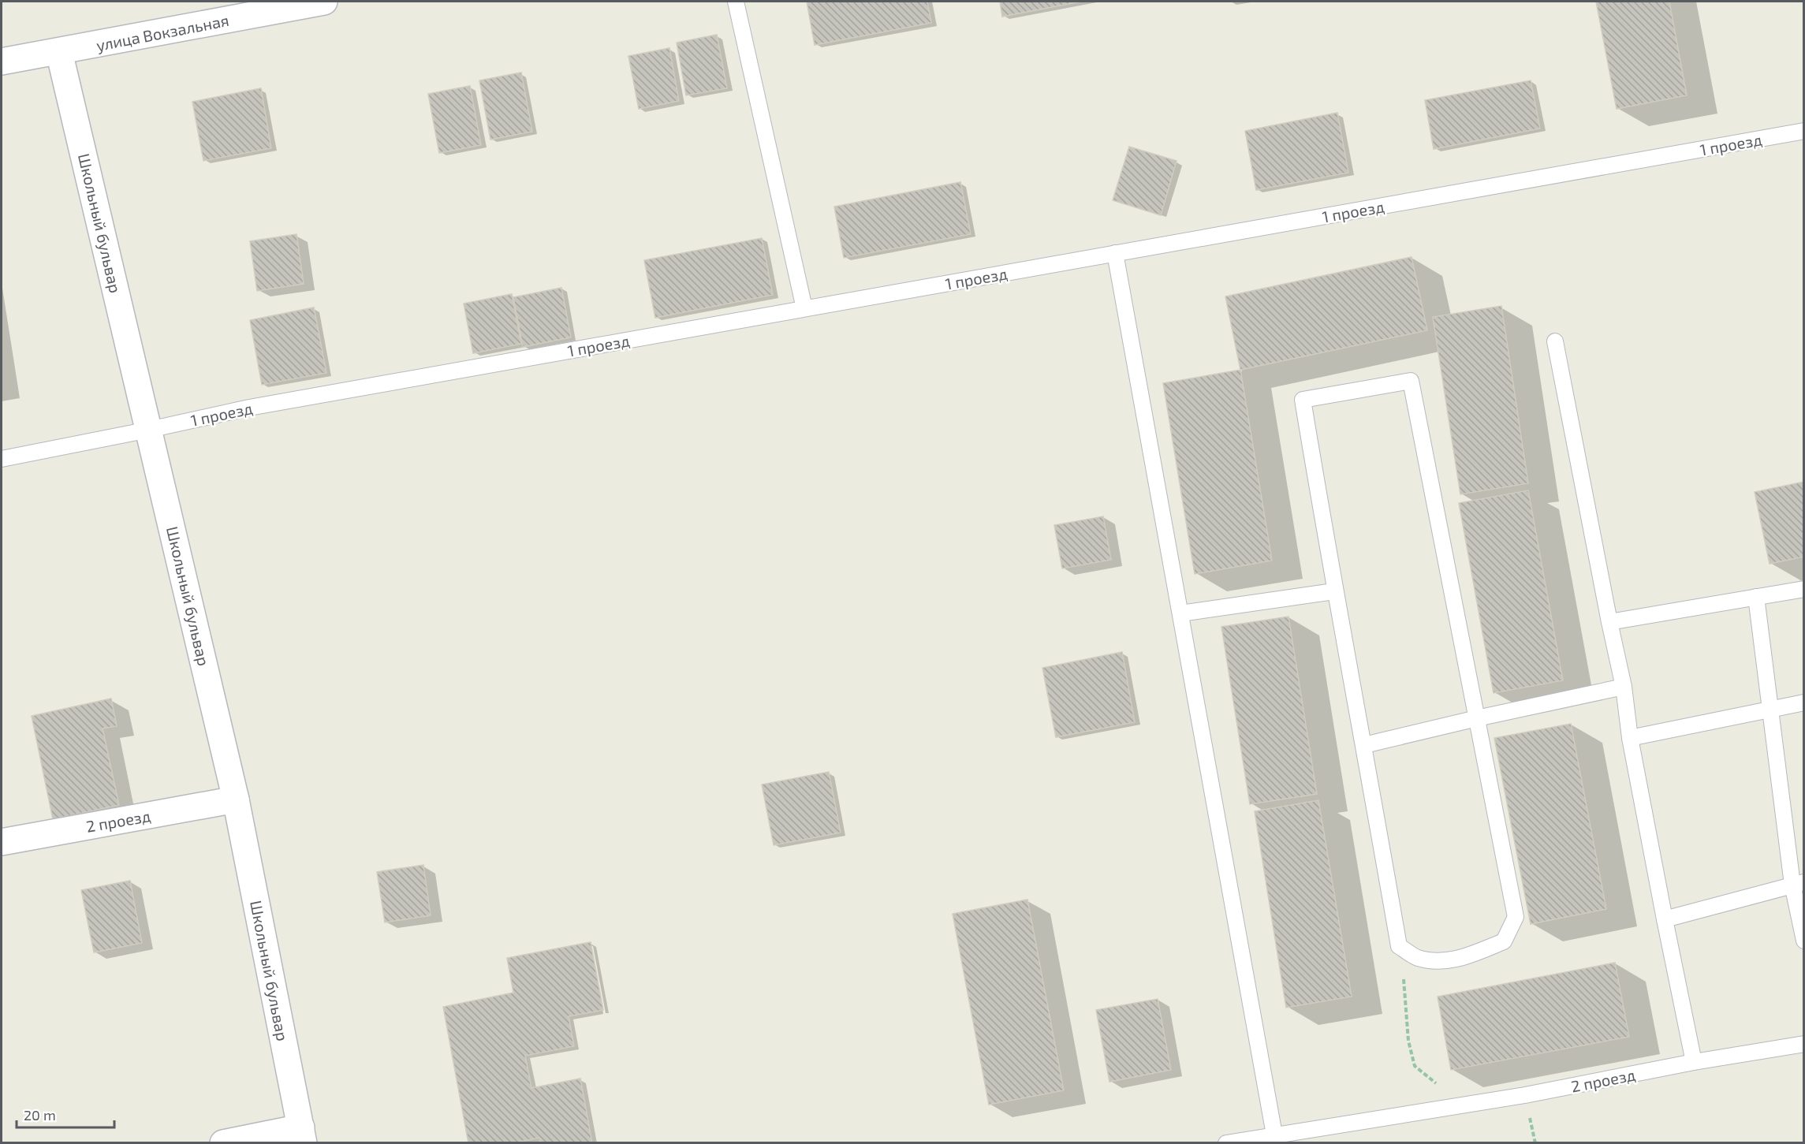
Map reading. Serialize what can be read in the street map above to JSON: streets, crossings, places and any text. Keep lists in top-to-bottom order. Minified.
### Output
{"streets":{"street":["улица Вокзальная","Школьный бульвар","2 проезд"],"lane":["1 проезд"]},"crossings":[["улица Вокзальная","Школьный бульвар"],["1 проезд","Школьный бульвар"],["Школьный бульвар","2 проезд"]],"scale_bar":"20 m"}
